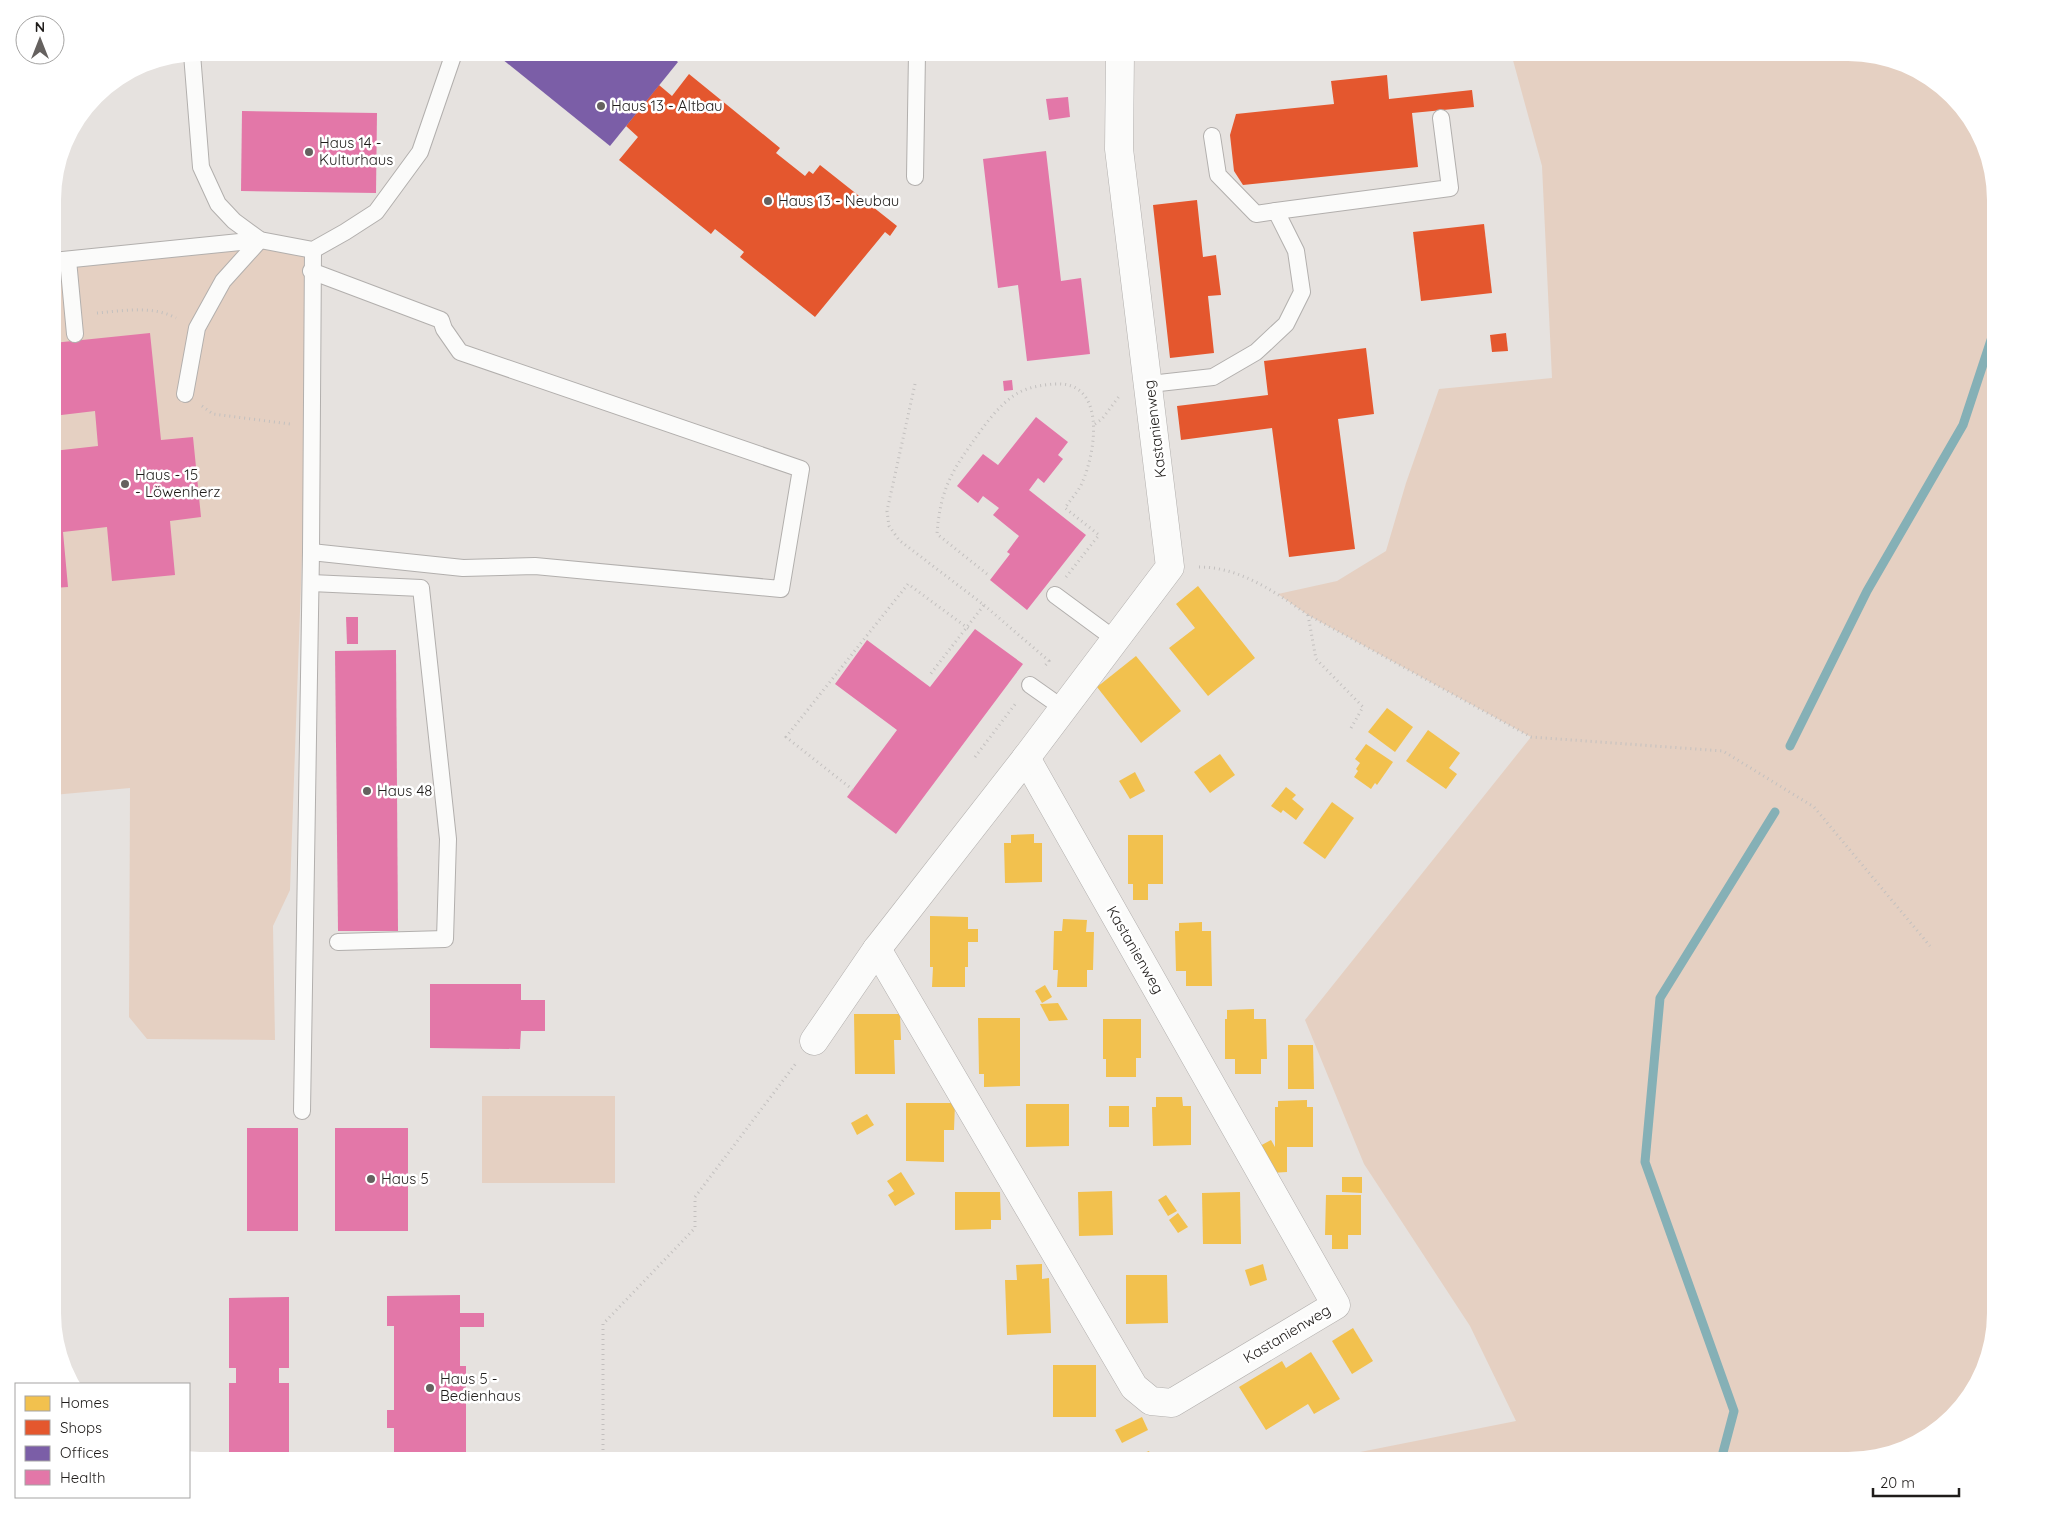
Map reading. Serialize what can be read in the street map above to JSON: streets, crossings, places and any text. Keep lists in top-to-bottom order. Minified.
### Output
{"streets":{"street":["Kastanienweg"]},"places":["Haus 13 - Altbau","Haus 14 - Kulturhaus","Haus 13 - Neubau","Haus - 15 - Löwenherz","Haus 48","Haus 5","Haus 5 - Bedienhaus"],"legend":["Homes","Shops","Offices","Health"],"scale_bar":"20 m","north":"top"}
